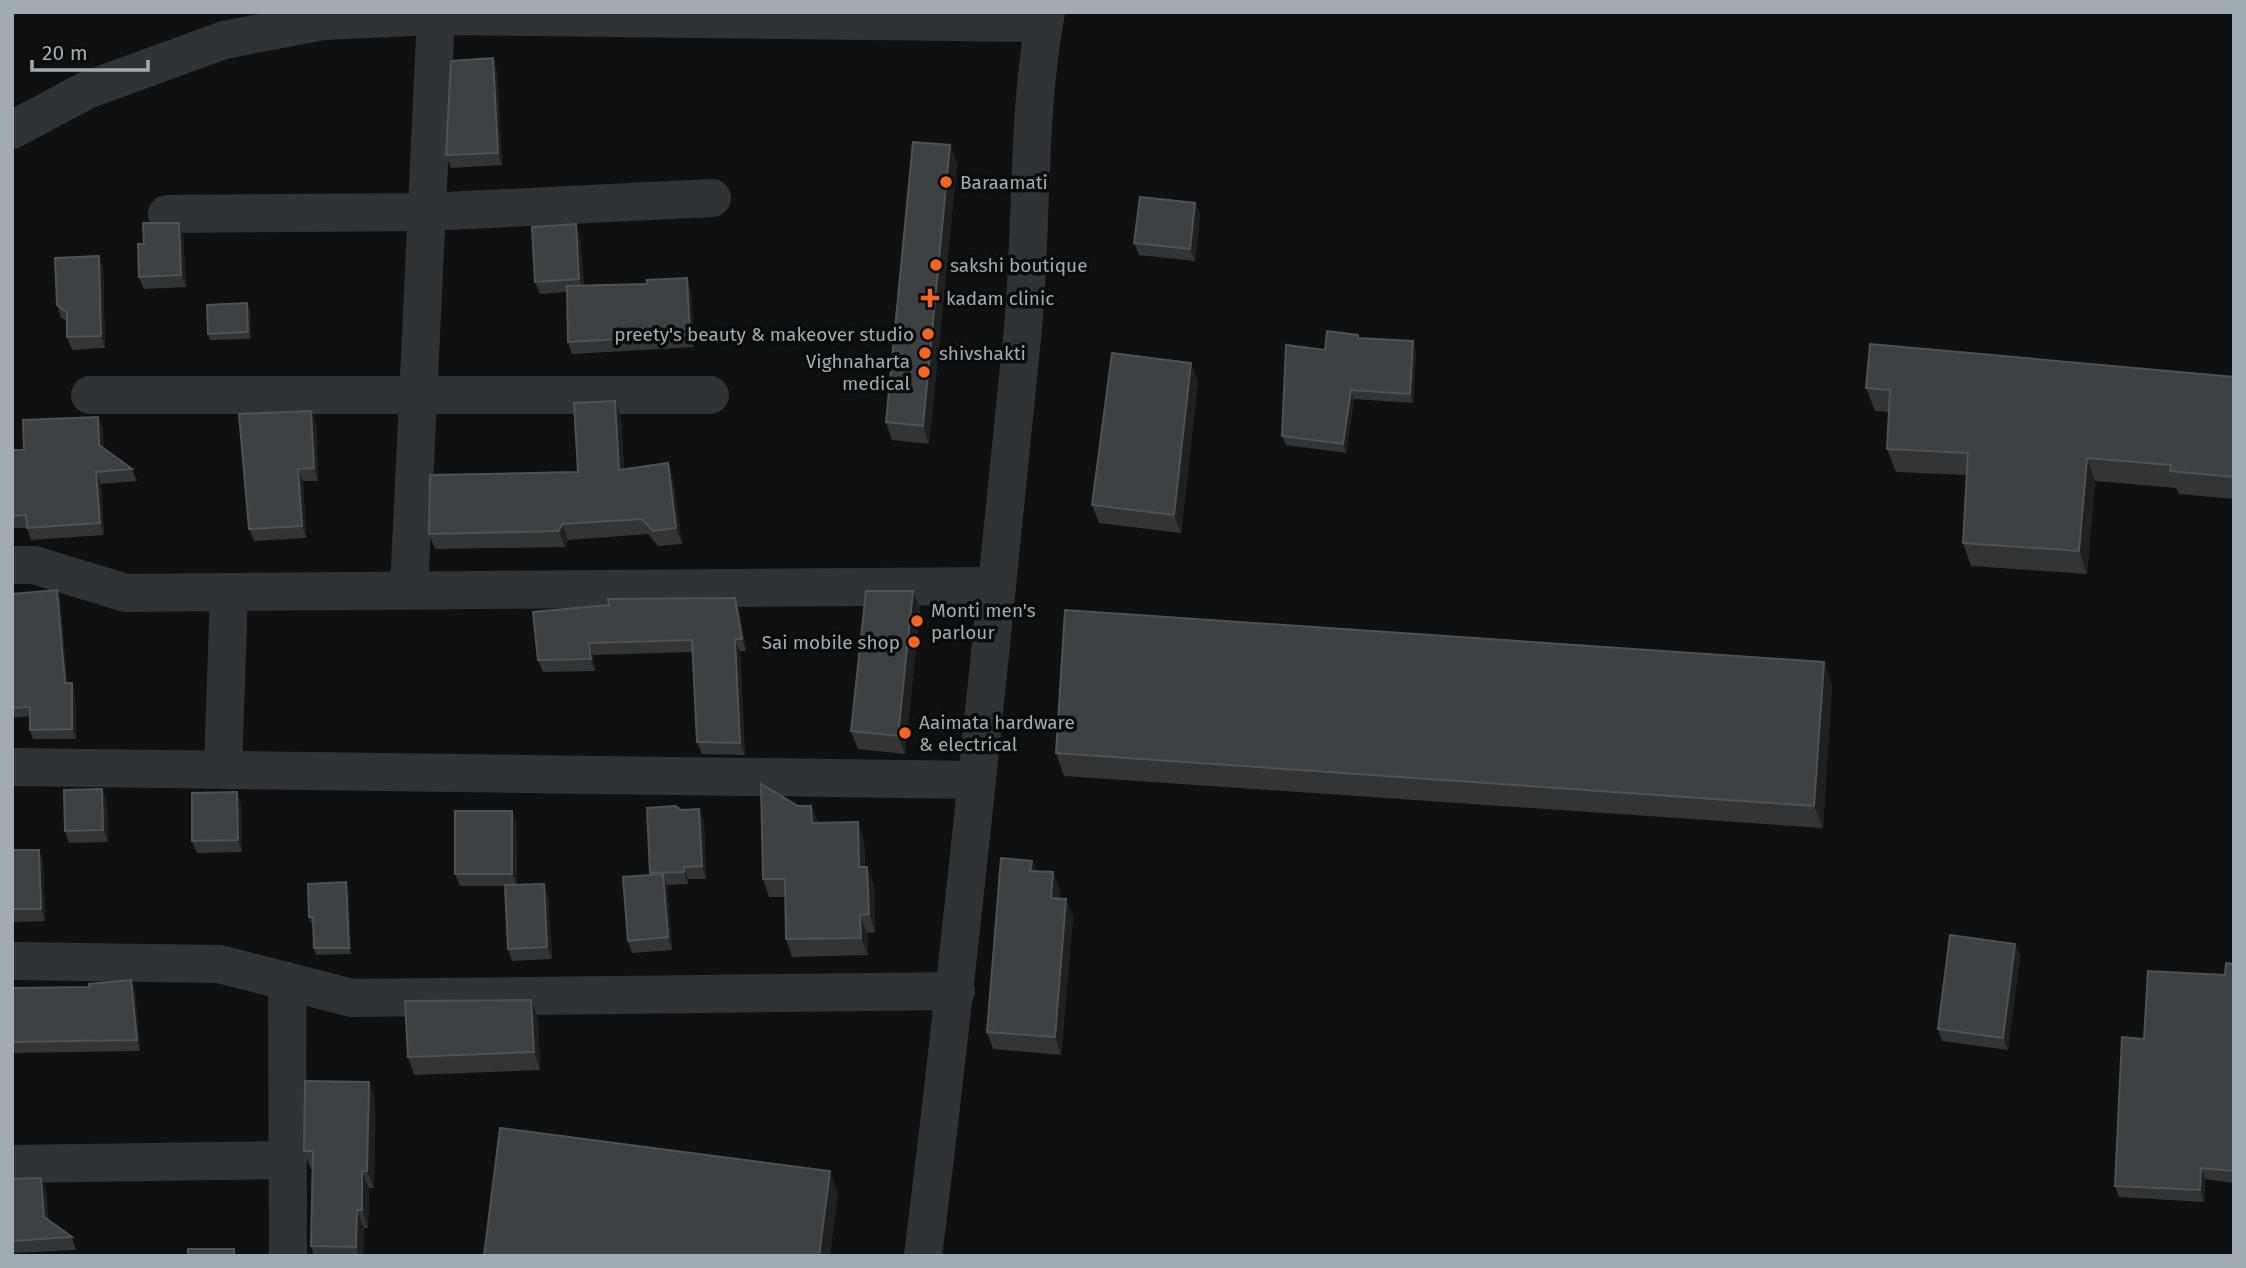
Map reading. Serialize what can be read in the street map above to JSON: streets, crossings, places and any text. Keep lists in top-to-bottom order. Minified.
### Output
{"places":{"other":["Baraamati","sakshi boutique","preety's beauty & makeover studio","shivshakti","Vighnaharta medical","Monti men's parlour","Sai mobile shop","Aaimata hardware & electrical"],"health":["kadam clinic"]},"scale_bar":"20 m"}
